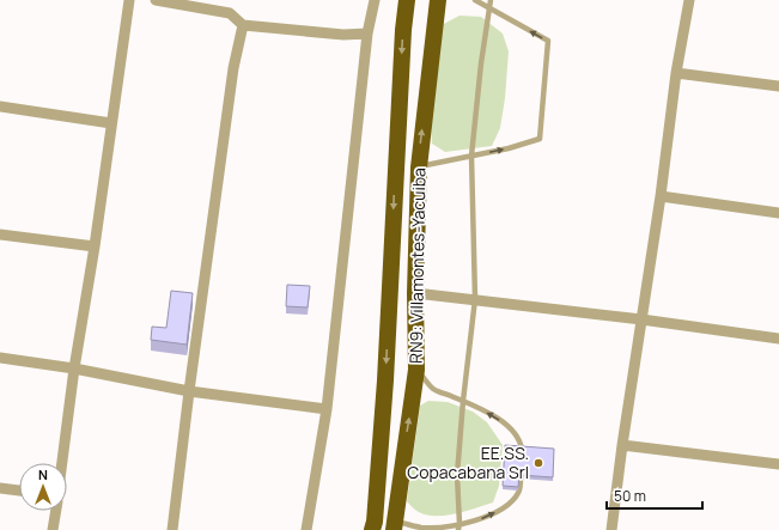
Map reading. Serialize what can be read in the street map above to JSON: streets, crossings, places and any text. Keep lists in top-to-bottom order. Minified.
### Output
{"streets":{"highway":["RN9: Villamontes-Yacuiba"]},"places":["EE.SS. Copacabana Srl"],"scale_bar":"50 m","north":"top"}
